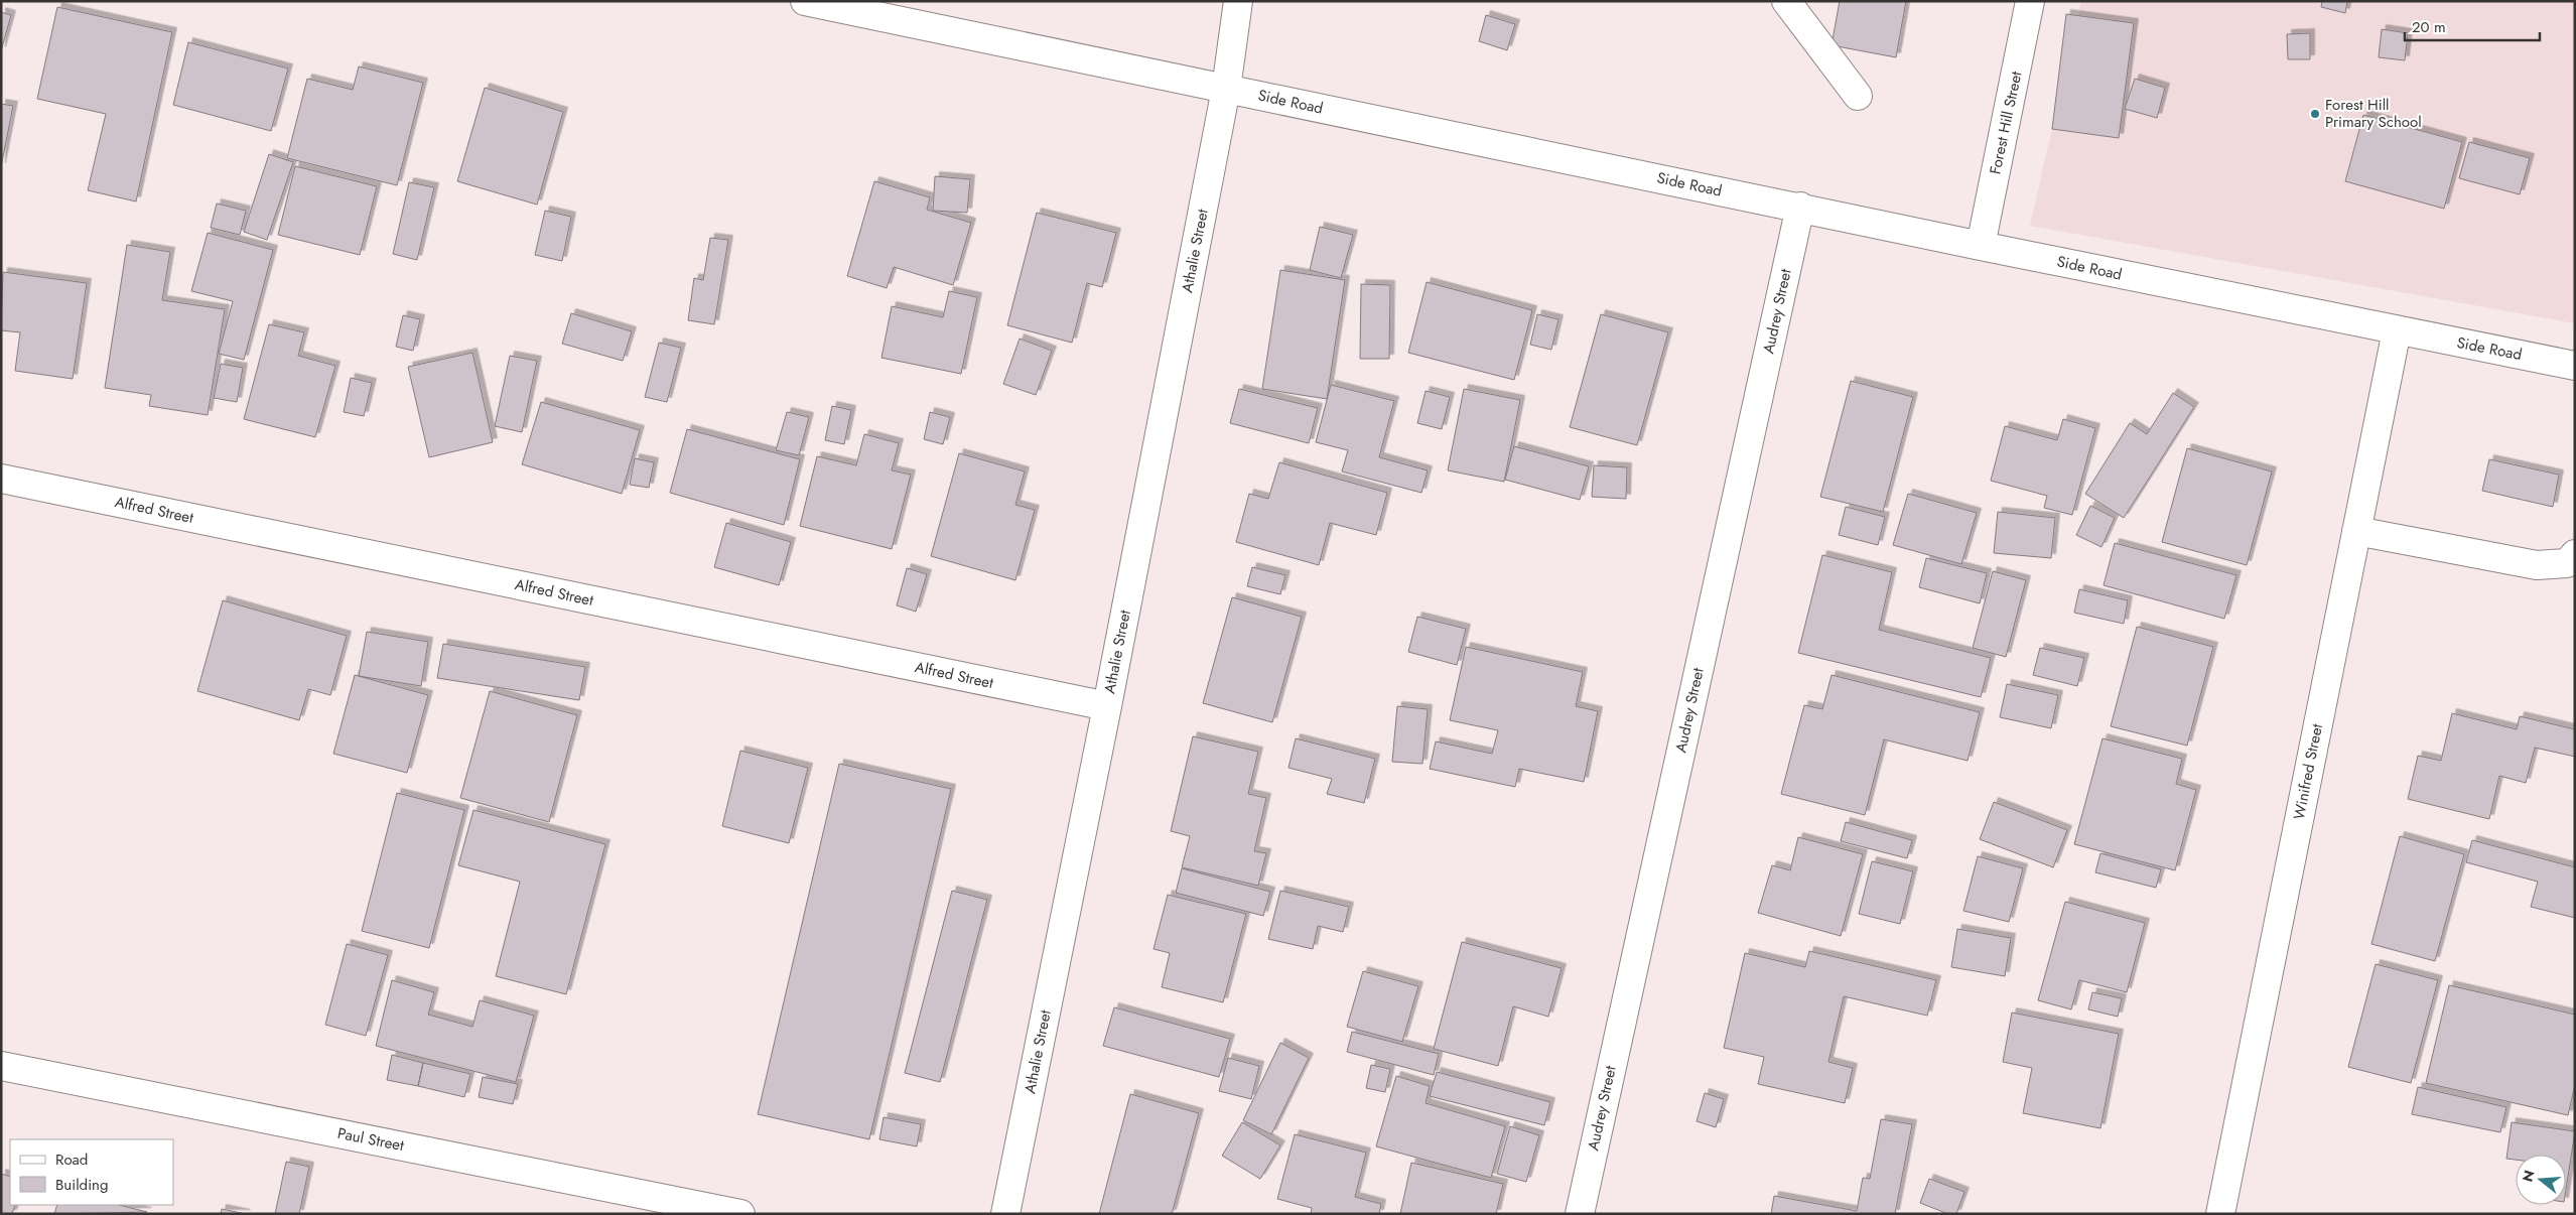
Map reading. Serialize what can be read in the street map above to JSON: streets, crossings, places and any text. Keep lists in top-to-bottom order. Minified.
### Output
{"streets":{"street":["Side Road","Forest Hill Street","Athalie Street","Audrey Street","Alfred Street","Winifred Street","Paul Street"]},"crossings":[["Side Road","Forest Hill Street"],["Side Road","Athalie Street"],["Side Road","Audrey Street"],["Side Road","Winifred Street"],["Athalie Street","Alfred Street"]],"places":["Forest Hill Primary School"],"legend":["Road","Building"],"scale_bar":"20 m","north":"left"}
